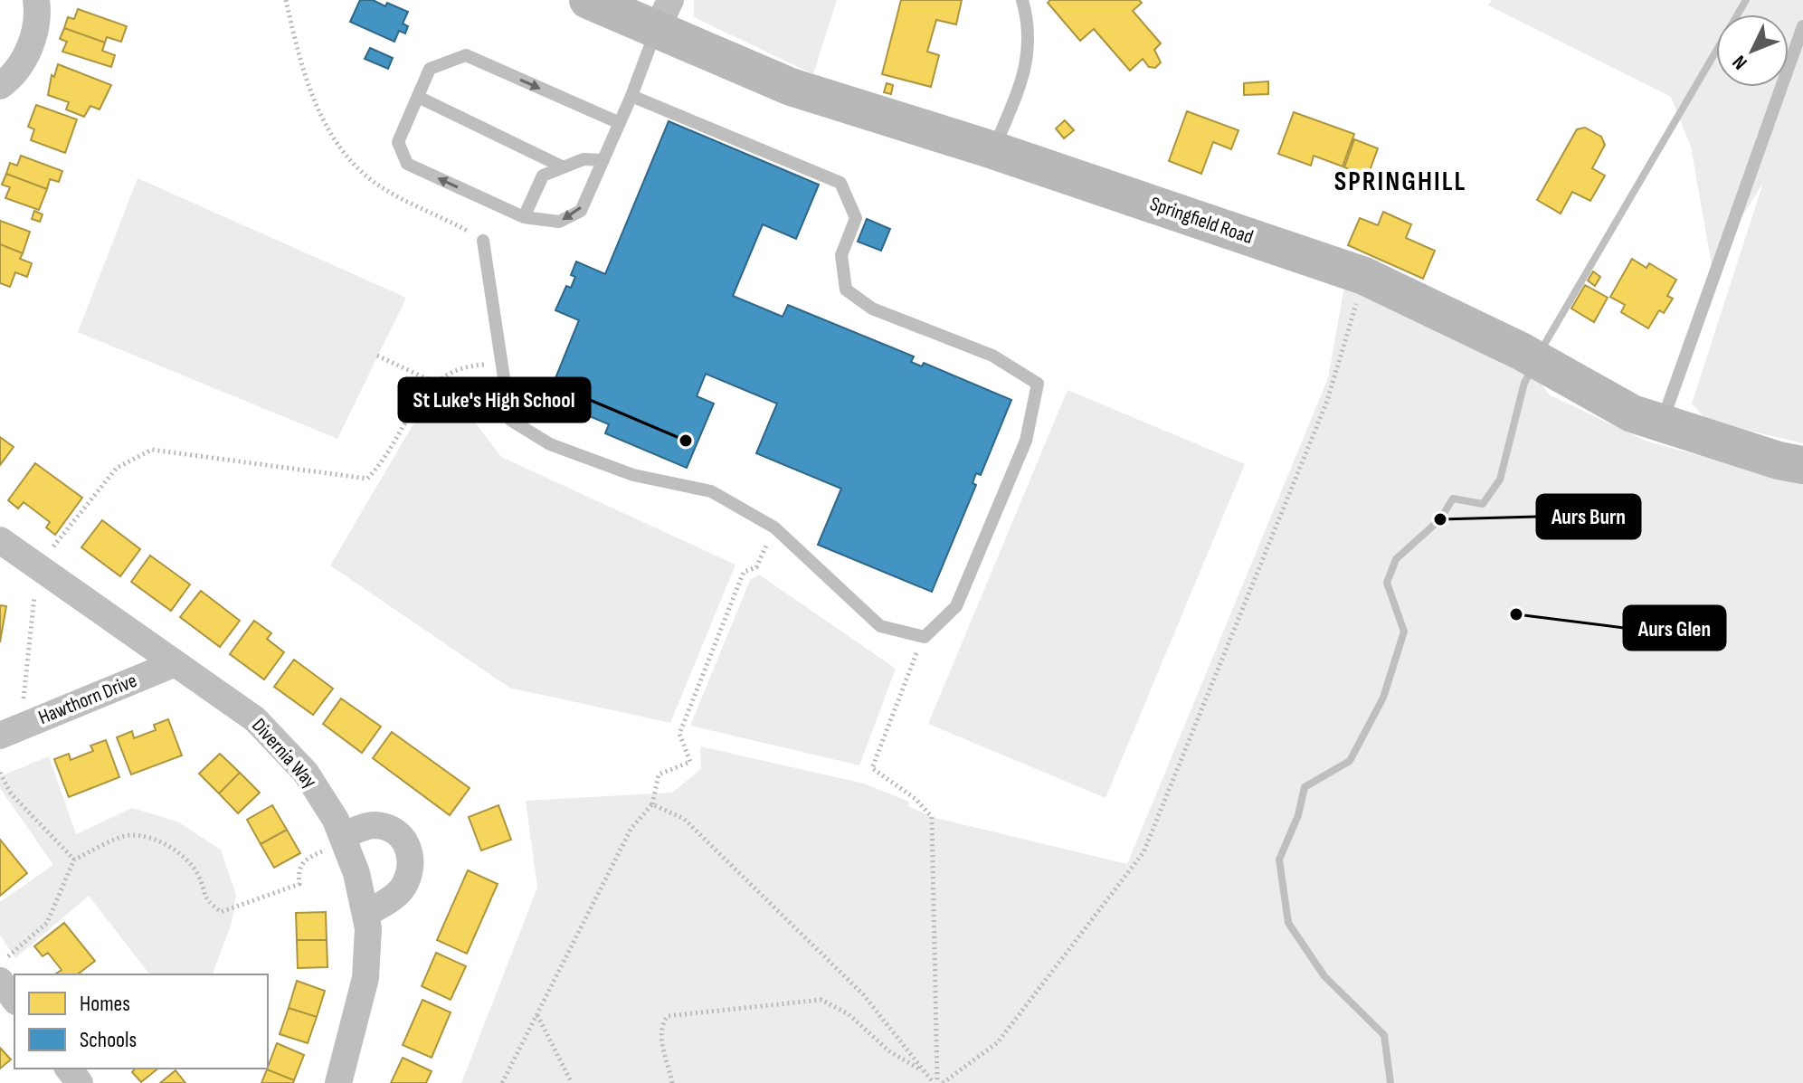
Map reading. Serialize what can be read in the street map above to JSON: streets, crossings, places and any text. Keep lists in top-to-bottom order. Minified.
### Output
{"streets":{"street":["Springfield Road","Hawthorn Drive","Divernia Way"]},"crossings":[["Hawthorn Drive","Divernia Way"]],"districts":["SPRINGHILL"],"places":["St Luke's High School","Aurs Burn","Aurs Glen"],"legend":["Homes","Schools"],"north":"bottom left"}
